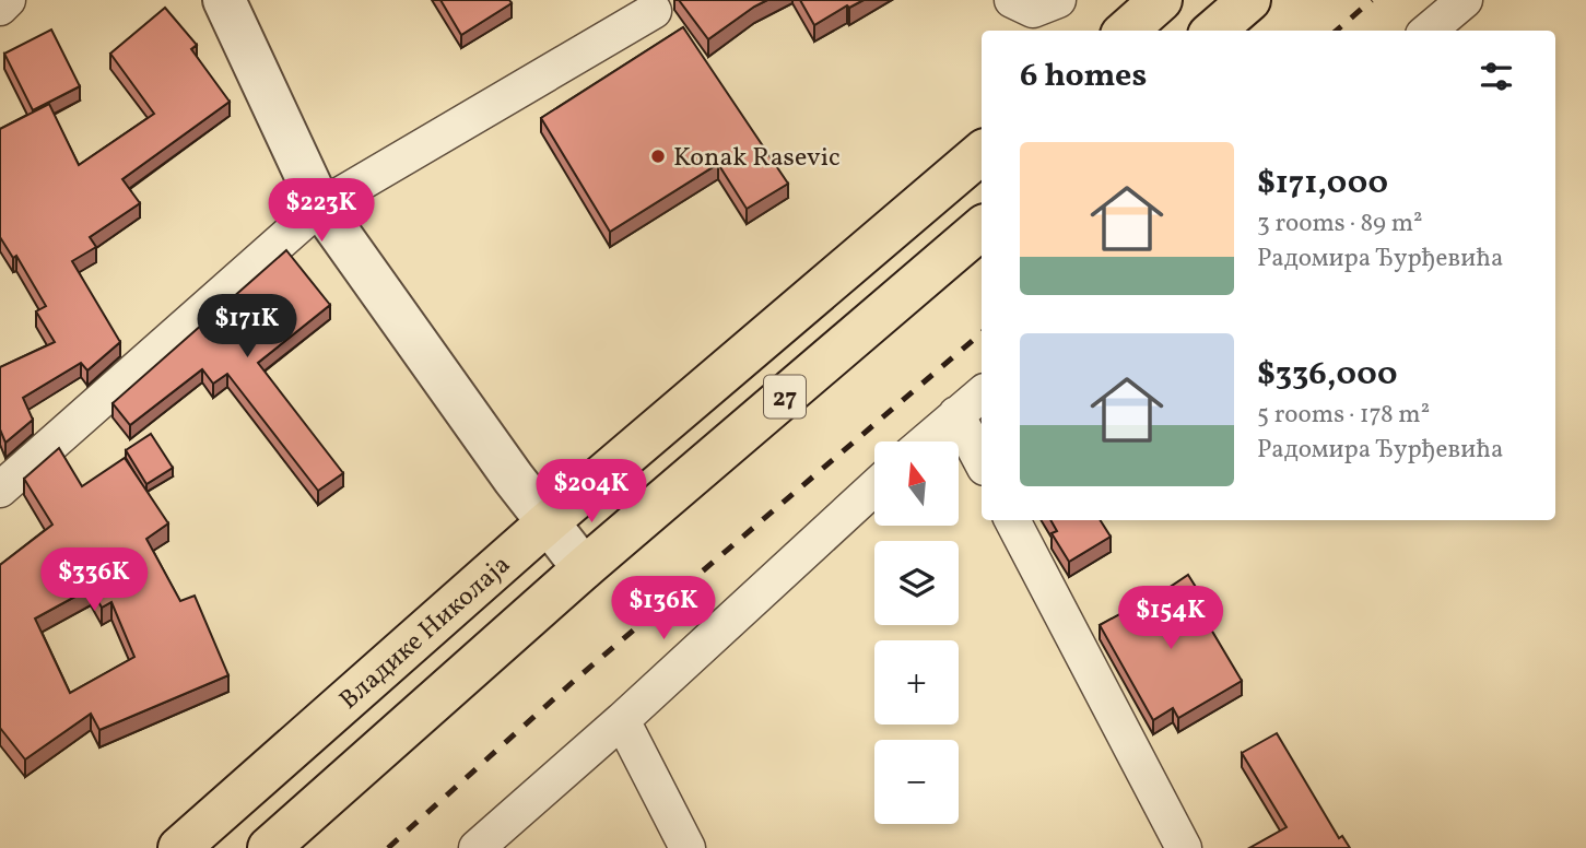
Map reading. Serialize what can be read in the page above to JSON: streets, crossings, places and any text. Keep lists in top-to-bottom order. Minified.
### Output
{"streets":{"main road":["27","Владике Николаја"]},"places":["Konak Rasevic"],"north":"top","page":{"heading":"6 homes","list":[{"name":"$171,000","note":"3 rooms · 89 m² · Радомира Ђурђевића"},{"name":"$336,000","note":"5 rooms · 178 m² · Радомира Ђурђевића"}],"price":["$223K","$171K","$204K","$336K","$136K","$154K"],"map_buttons":["+","−"]}}
